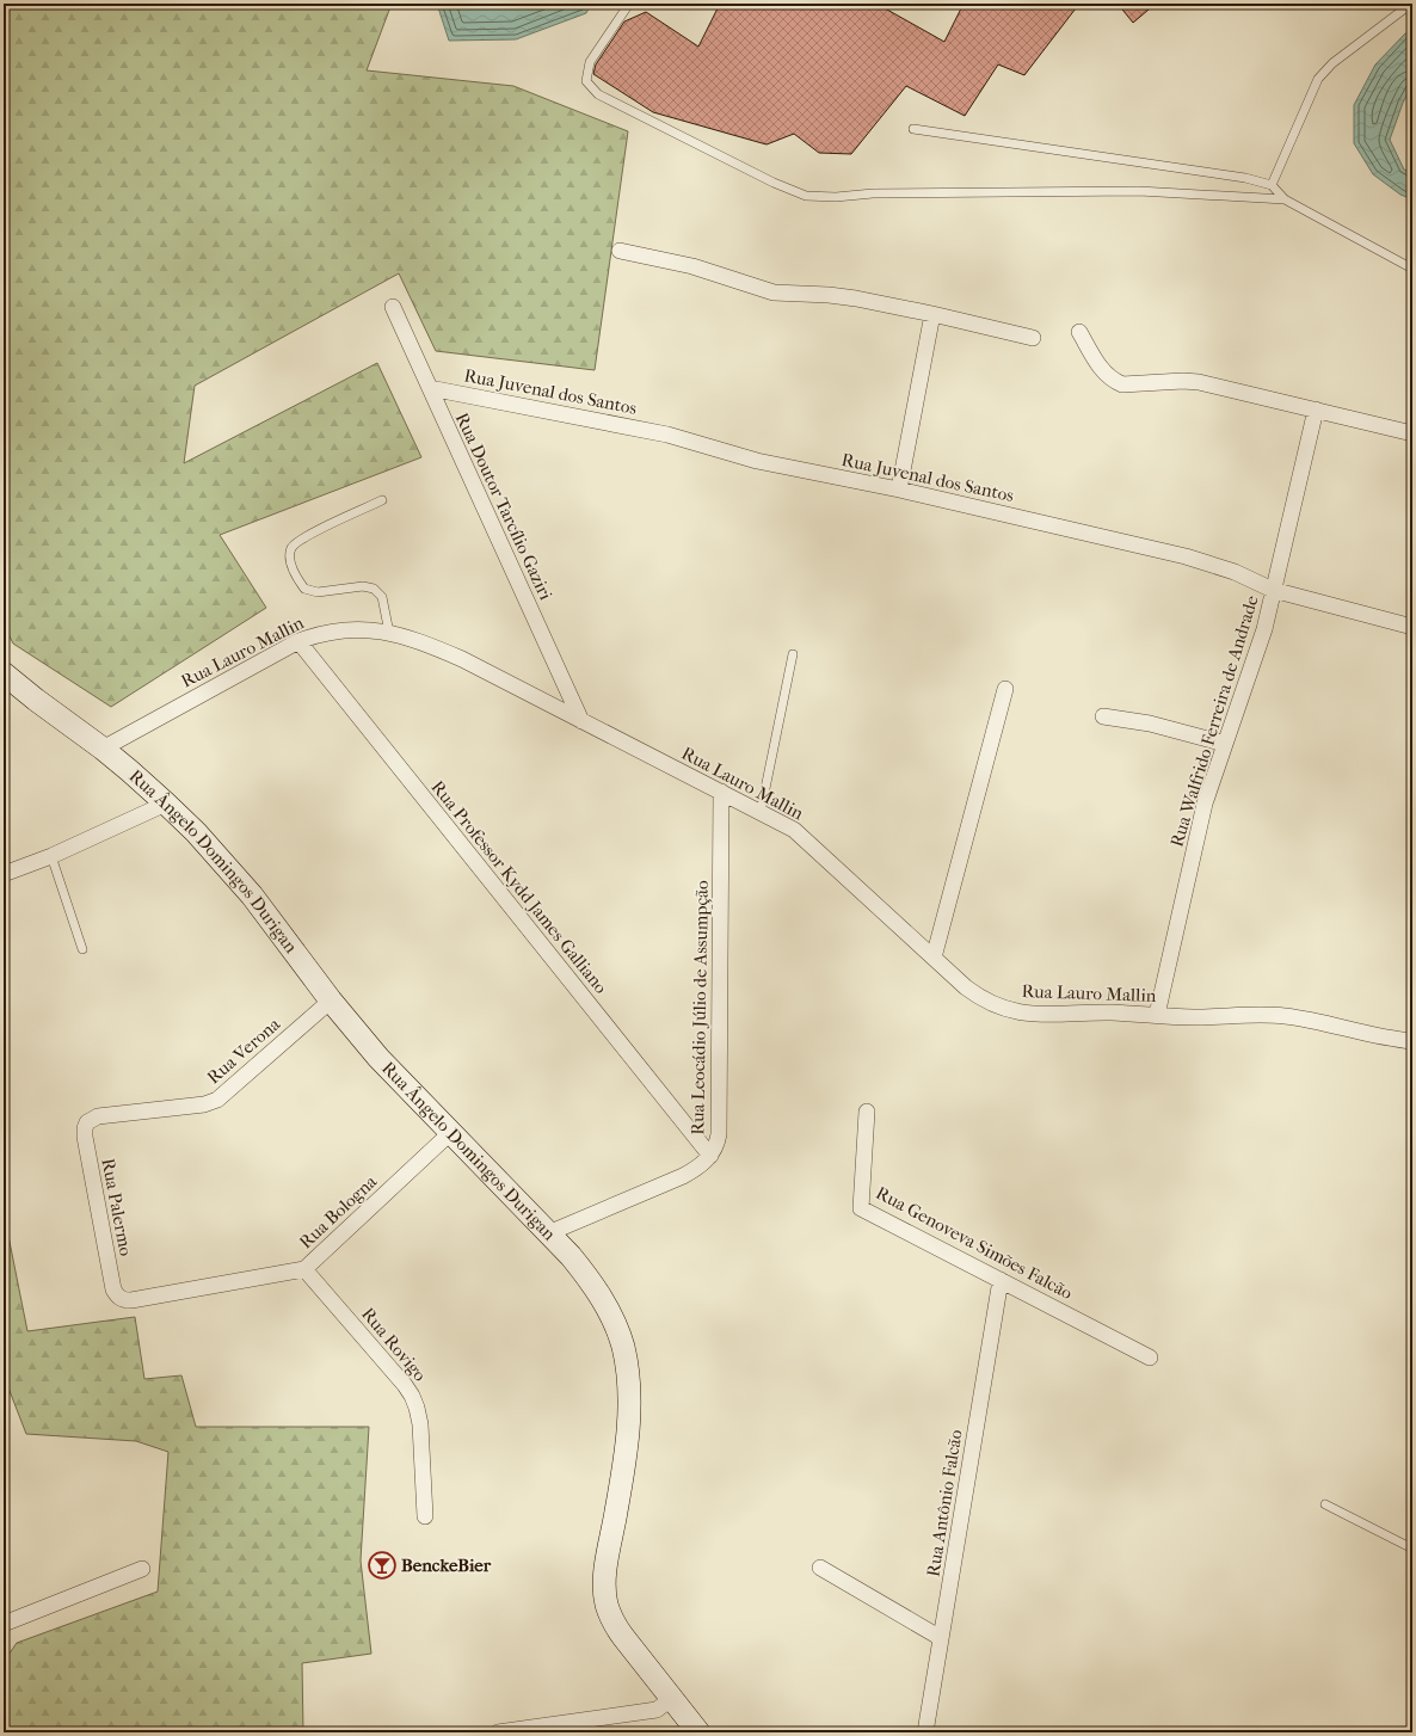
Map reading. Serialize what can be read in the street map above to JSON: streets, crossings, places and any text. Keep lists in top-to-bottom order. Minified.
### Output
{"streets":{"street":["Rua Juvenal dos Santos","Rua Doutor Tarcílio Gaziri","Rua Lauro Mallin","Rua Walfrido Ferreira de Andrade","Rua Ângelo Domingos Durigan","Rua Professor Kydd James Galliano","Rua Leocádio Júlio de Assumpção","Rua Verona","Rua Palermo","Rua Bologna","Rua Genoveva Simões Falcão","Rua Rovigo","Rua Antônio Falcão"]},"crossings":[["Rua Juvenal dos Santos","Rua Doutor Tarcílio Gaziri"],["Rua Juvenal dos Santos","Rua Walfrido Ferreira de Andrade"],["Rua Doutor Tarcílio Gaziri","Rua Lauro Mallin"],["Rua Lauro Mallin","Rua Walfrido Ferreira de Andrade"],["Rua Lauro Mallin","Rua Ângelo Domingos Durigan"],["Rua Lauro Mallin","Rua Professor Kydd James Galliano"],["Rua Lauro Mallin","Rua Leocádio Júlio de Assumpção"],["Rua Ângelo Domingos Durigan","Rua Leocádio Júlio de Assumpção"],["Rua Ângelo Domingos Durigan","Rua Verona"],["Rua Ângelo Domingos Durigan","Rua Bologna"],["Rua Professor Kydd James Galliano","Rua Leocádio Júlio de Assumpção"],["Rua Verona","Rua Palermo"],["Rua Palermo","Rua Bologna"],["Rua Bologna","Rua Rovigo"],["Rua Genoveva Simões Falcão","Rua Antônio Falcão"]],"places":{"bar":["BenckeBier"]}}
